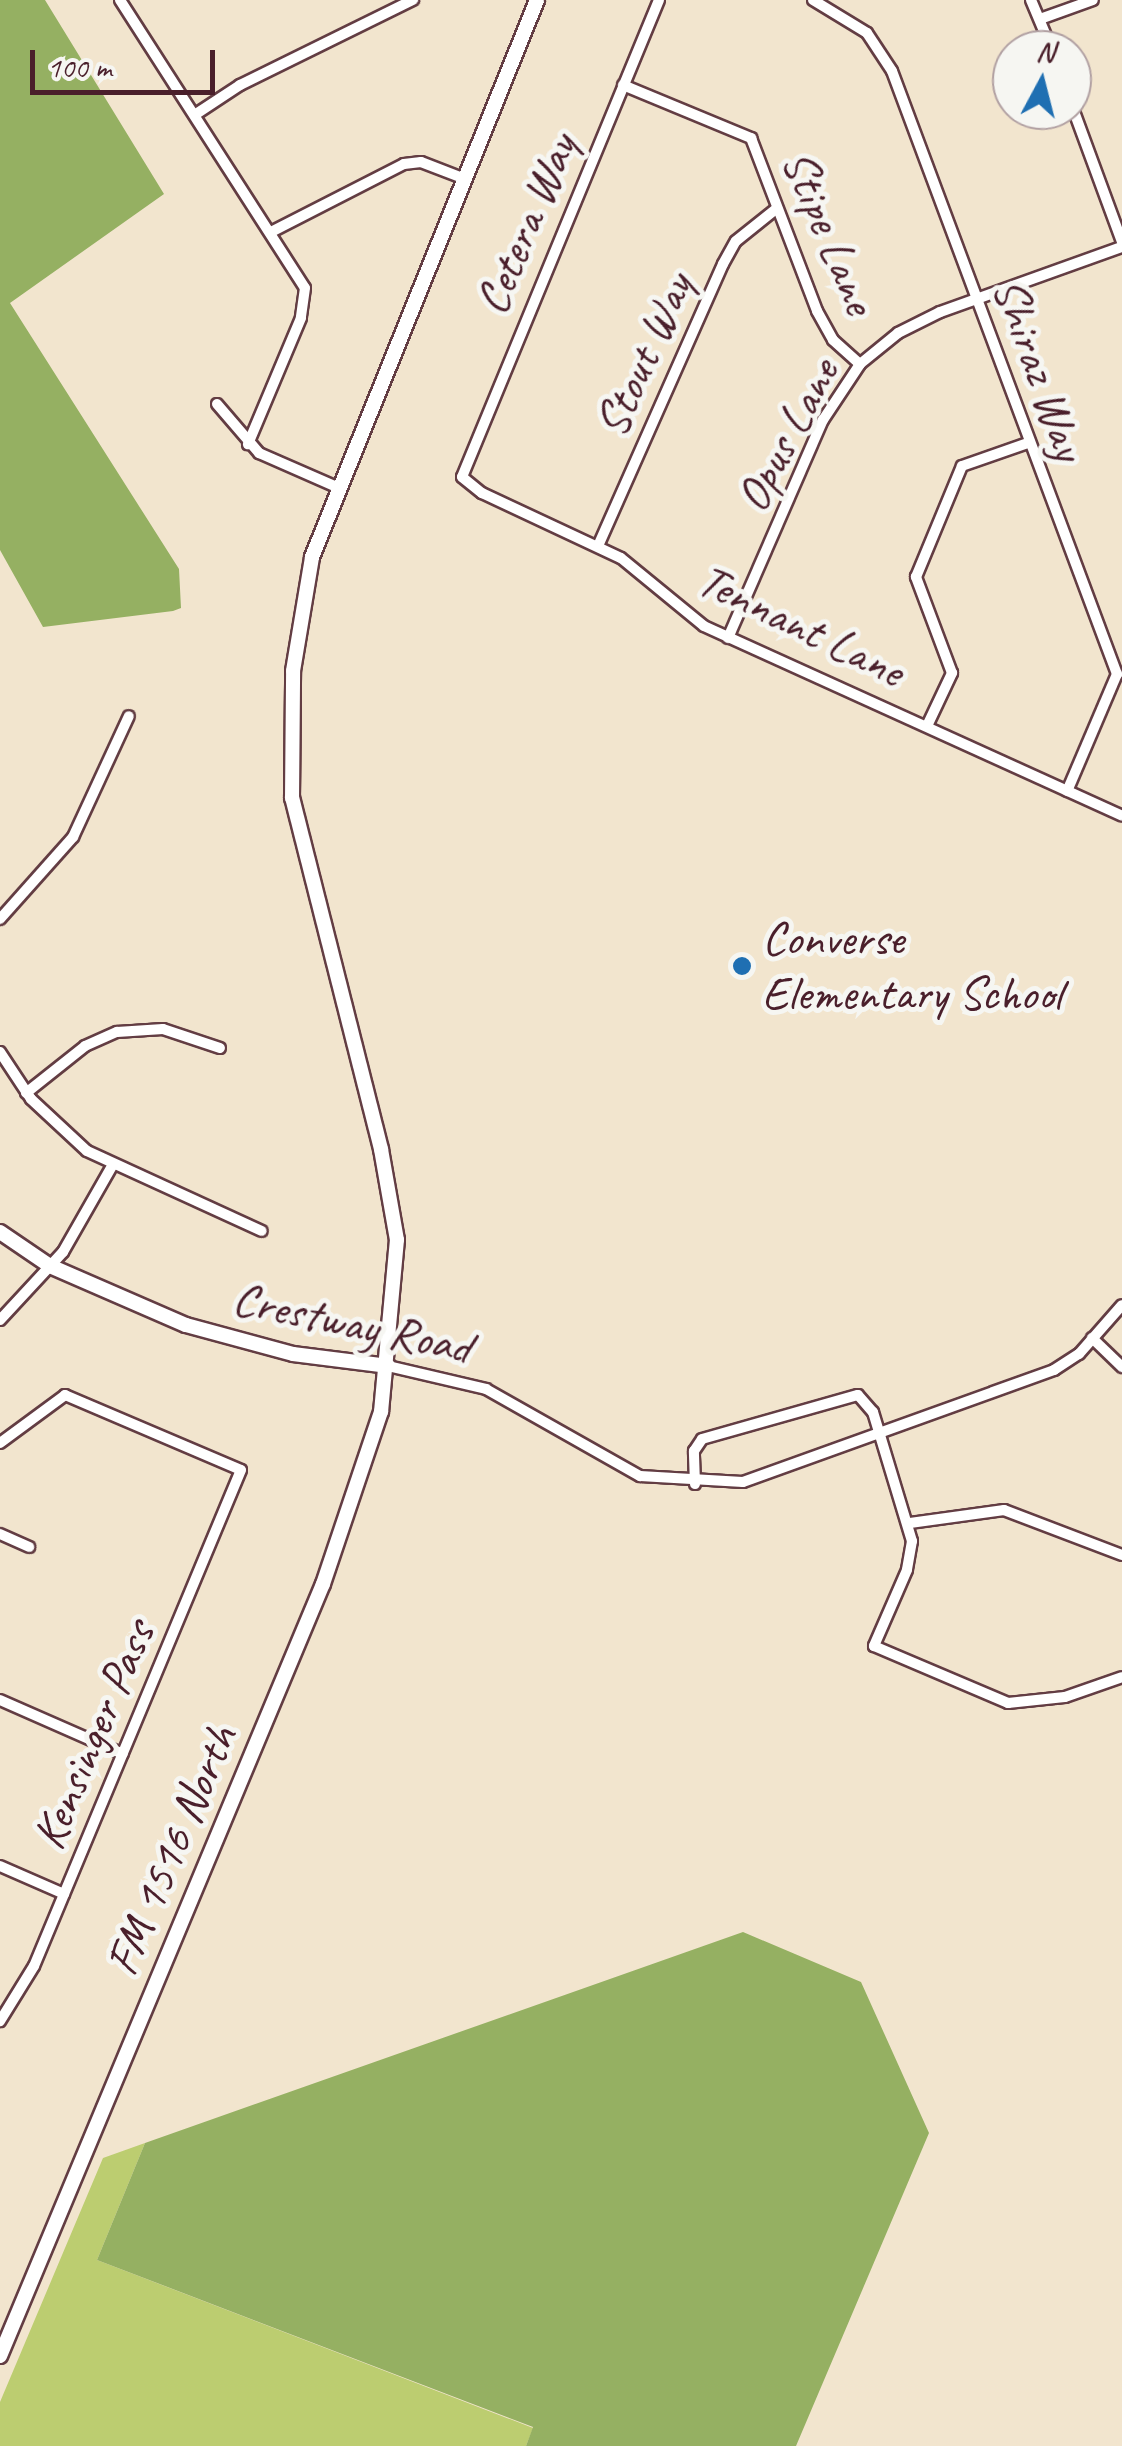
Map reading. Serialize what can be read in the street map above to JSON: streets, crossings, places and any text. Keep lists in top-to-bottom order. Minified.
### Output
{"streets":{"main road":["Crestway Road","FM 1516 North"],"street":["Cetera Way","Stipe Lane","Stout Way","Shiraz Way","Opus Lane","Tennant Lane","Kensinger Pass"]},"crossings":[["Cetera Way","Stipe Lane"],["Cetera Way","Tennant Lane"],["Stipe Lane","Stout Way"],["Stipe Lane","Opus Lane"],["Stout Way","Tennant Lane"],["Shiraz Way","Opus Lane"],["Shiraz Way","Tennant Lane"],["Opus Lane","Tennant Lane"],["Crestway Road","FM 1516 North"]],"places":["Converse Elementary School"],"scale_bar":"100 m","north":"top"}
